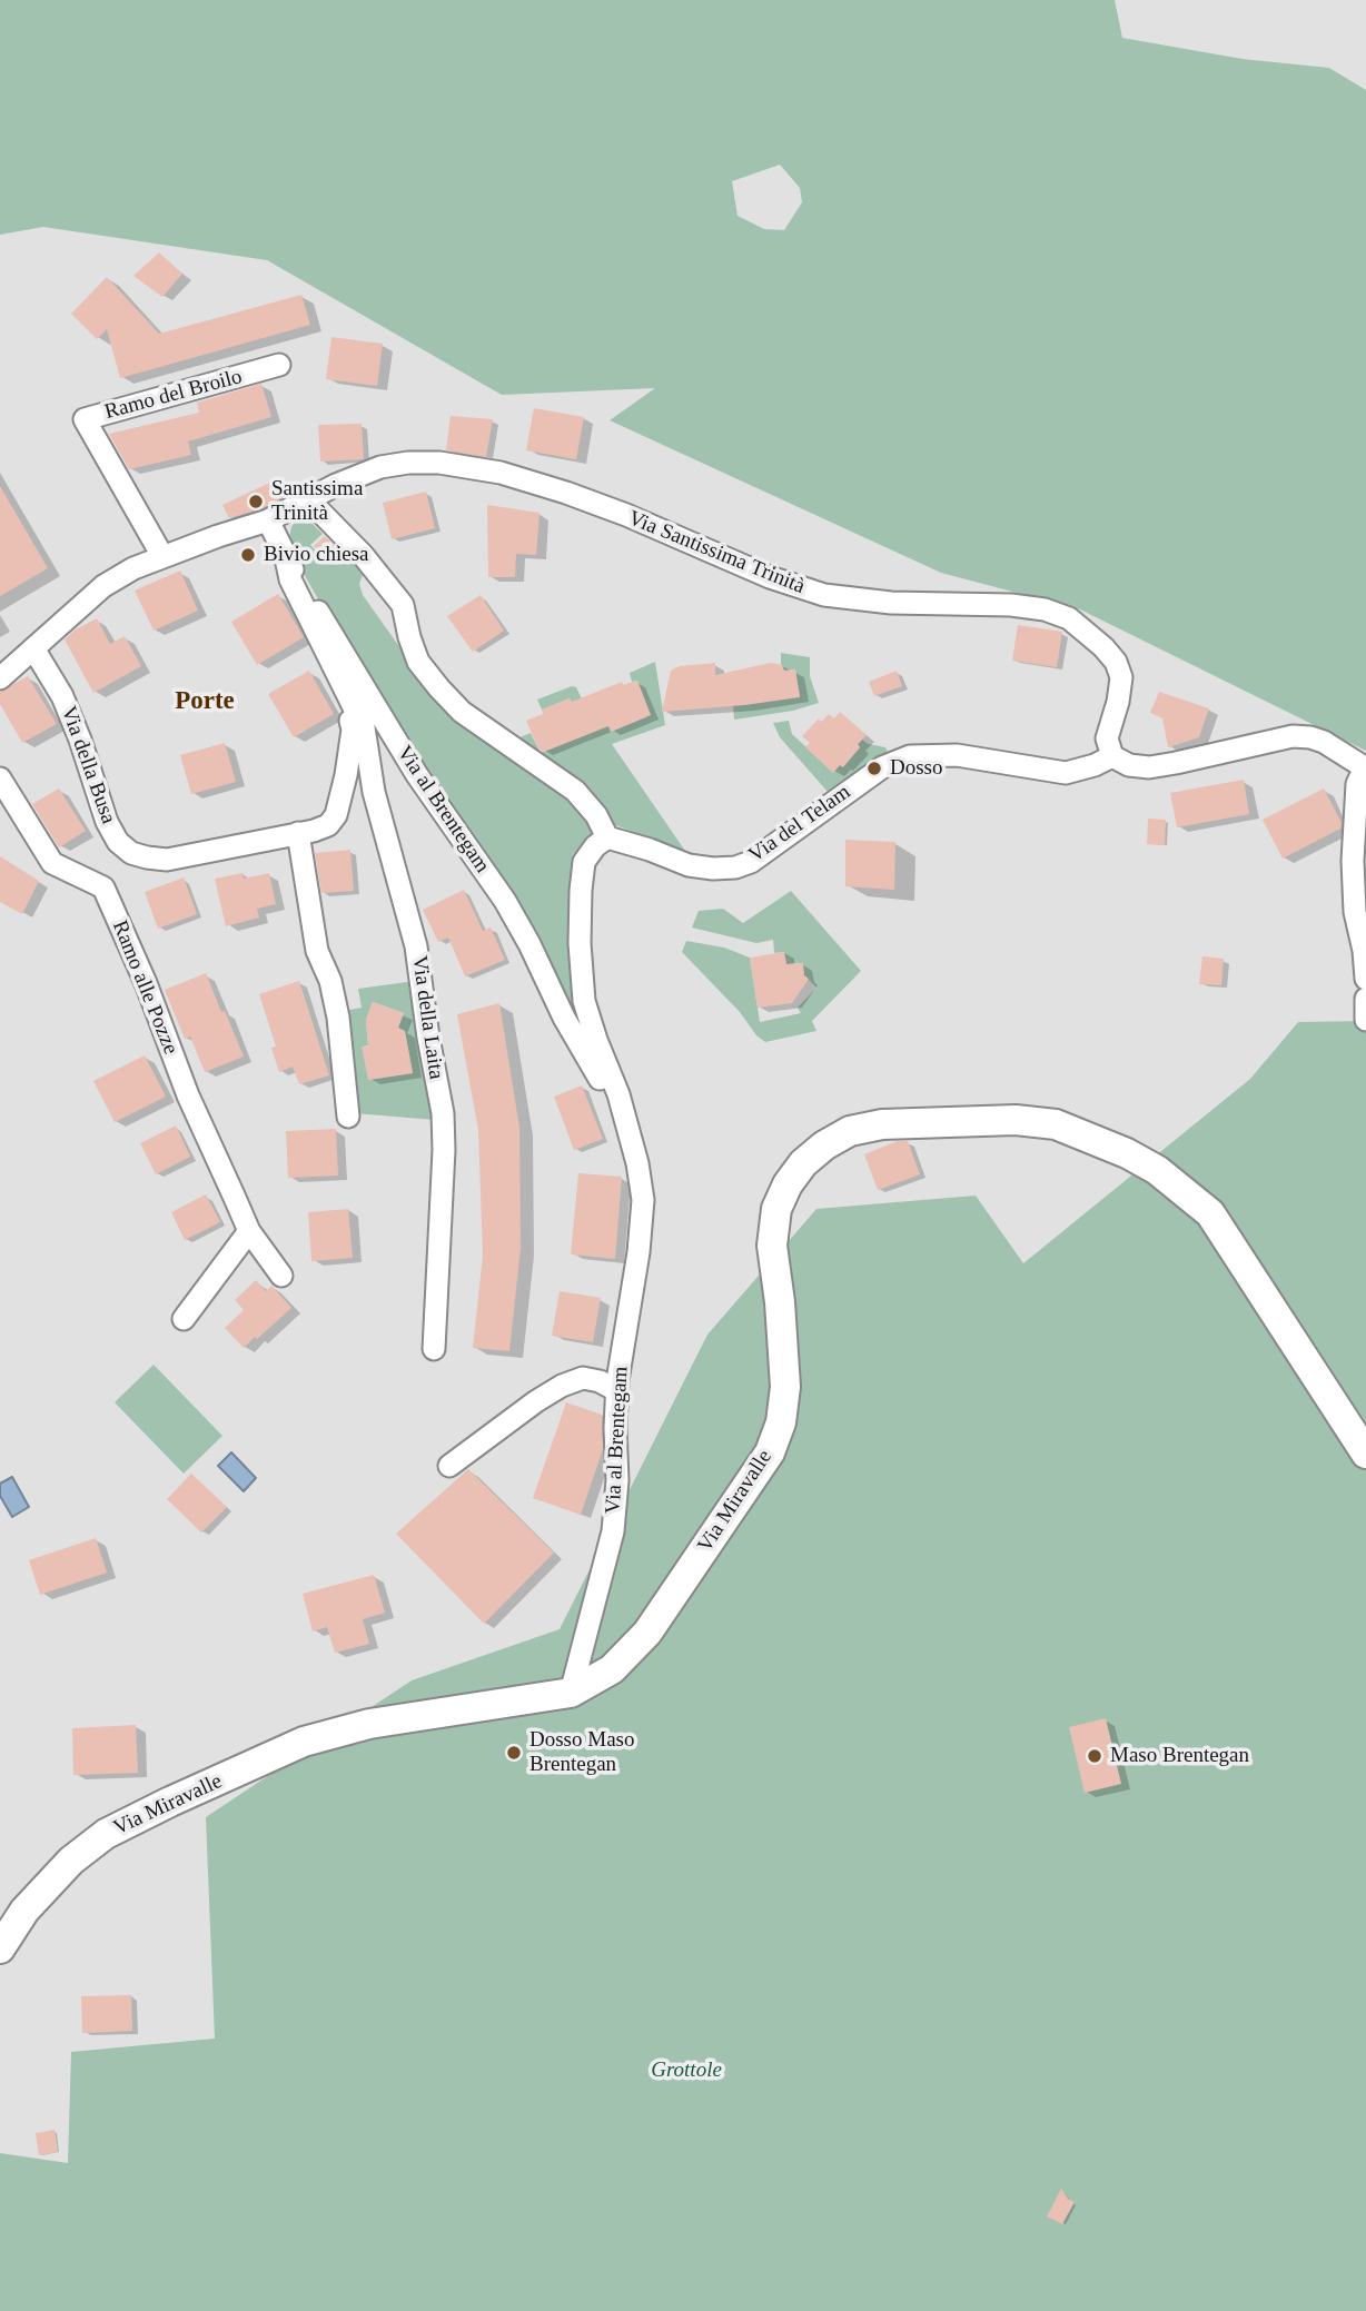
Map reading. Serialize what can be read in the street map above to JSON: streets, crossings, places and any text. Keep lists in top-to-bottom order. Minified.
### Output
{"streets":{"street":["Ramo del Broilo","Via Santissima Trinità","Via della Busa","Via al Brentegam","Via del Telam","Ramo alle Pozze","Via della Laita","Via Miravalle"]},"crossings":[["Ramo del Broilo","Via Santissima Trinità"],["Via Santissima Trinità","Via della Busa"],["Via Santissima Trinità","Via al Brentegam"],["Via Santissima Trinità","Via del Telam"],["Via della Busa","Via della Laita"],["Via al Brentegam","Via del Telam"],["Via al Brentegam","Via della Laita"],["Via al Brentegam","Via Miravalle"]],"districts":["Porte"],"parks":["Grottole"],"places":["Santissima Trinità","Bivio chiesa","Dosso","Dosso Maso Brentegan","Maso Brentegan"]}
